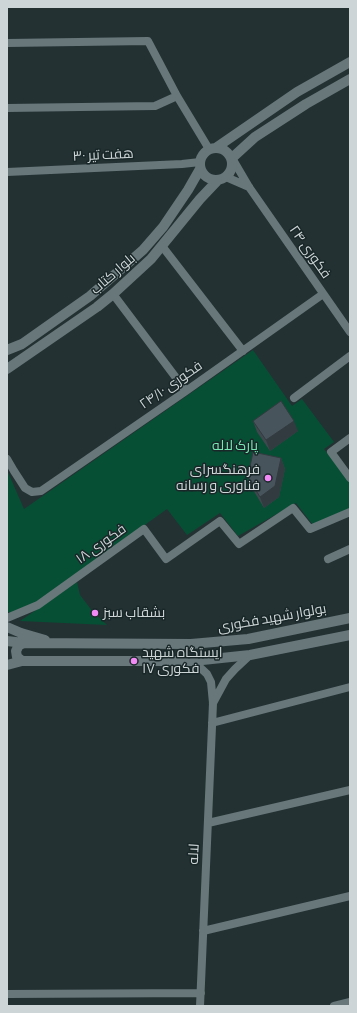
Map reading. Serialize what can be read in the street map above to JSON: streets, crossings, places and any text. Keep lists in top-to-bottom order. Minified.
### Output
{"streets":{"street":["هفت تیر ۳۰","فکوری ۲۴","بلوار کتاب","فکوری ۲۴/۱۰","فکوری ١٨","بولوار شهید فکوری","لاله"]},"crossings":[["هفت تیر ۳۰","فکوری ۲۴"],["هفت تیر ۳۰","بلوار کتاب"],["فکوری ۲۴","بلوار کتاب"],["فکوری ۲۴","فکوری ۲۴/۱۰"]],"parks":["پارک لاله"],"places":["فرهنگسرای فناوری و رسانه","بشقاب سبز","ایستگاه شهید فکوری ۱۷"]}
